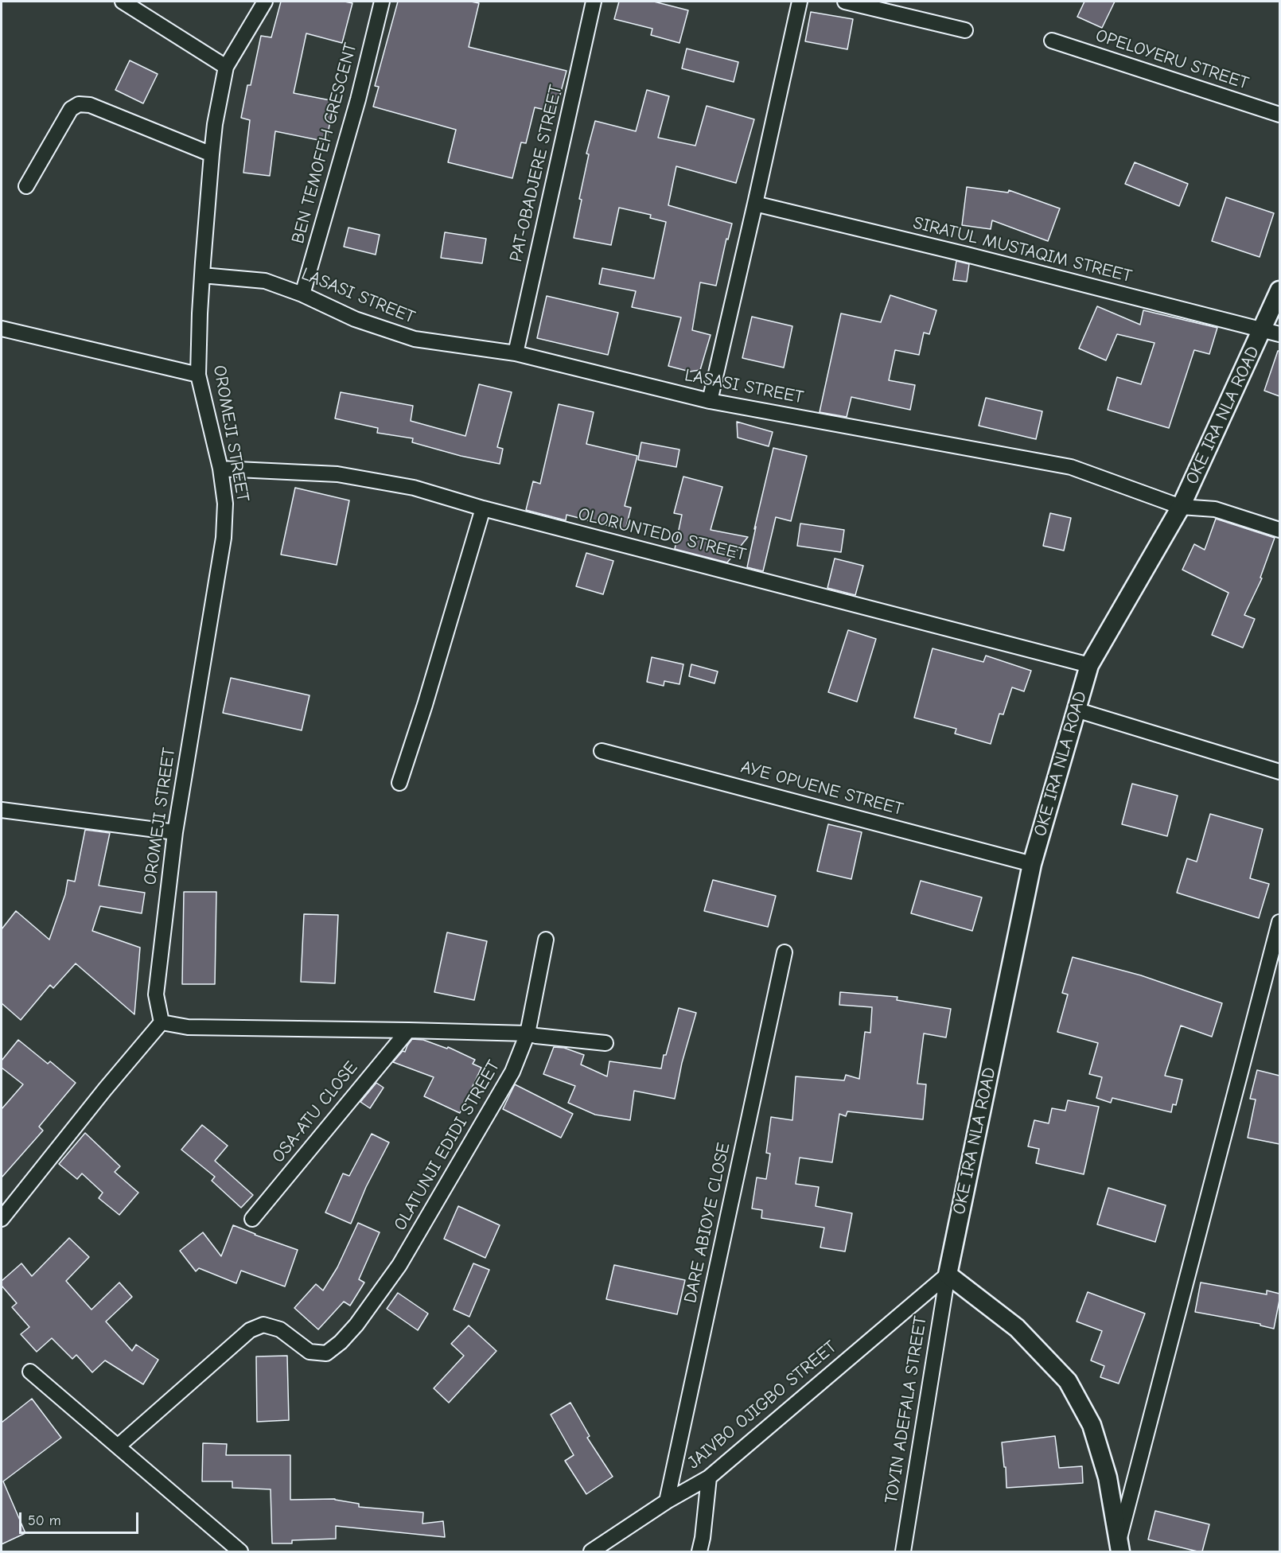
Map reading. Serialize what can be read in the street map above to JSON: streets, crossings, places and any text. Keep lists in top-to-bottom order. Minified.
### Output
{"streets":{"street":["OPELOYERU STREET","BEN TEMOFEH CRESCENT","PAT-OBADJERE STREET","SIRATUL MUSTAQIM STREET","LASASI STREET","OKE IRA NLA ROAD","OROMEJI STREET","OLORUNTEDO STREET","AYE OPUENE STREET","OSA-ATU CLOSE","OLATUNJI EDIDI STREET","DARE ABIOYE CLOSE","JAIVBO OJIGBO STREET","TOYIN ADEFALA STREET"]},"crossings":[["BEN TEMOFEH CRESCENT","LASASI STREET"],["PAT-OBADJERE STREET","LASASI STREET"],["SIRATUL MUSTAQIM STREET","OKE IRA NLA ROAD"],["LASASI STREET","OKE IRA NLA ROAD"],["LASASI STREET","OROMEJI STREET"],["OKE IRA NLA ROAD","OLORUNTEDO STREET"],["OKE IRA NLA ROAD","AYE OPUENE STREET"],["OKE IRA NLA ROAD","JAIVBO OJIGBO STREET"],["OKE IRA NLA ROAD","TOYIN ADEFALA STREET"],["OROMEJI STREET","OLORUNTEDO STREET"],["OROMEJI STREET","OLATUNJI EDIDI STREET"],["OSA-ATU CLOSE","OLATUNJI EDIDI STREET"],["DARE ABIOYE CLOSE","JAIVBO OJIGBO STREET"],["JAIVBO OJIGBO STREET","TOYIN ADEFALA STREET"]],"scale_bar":"50 m"}
